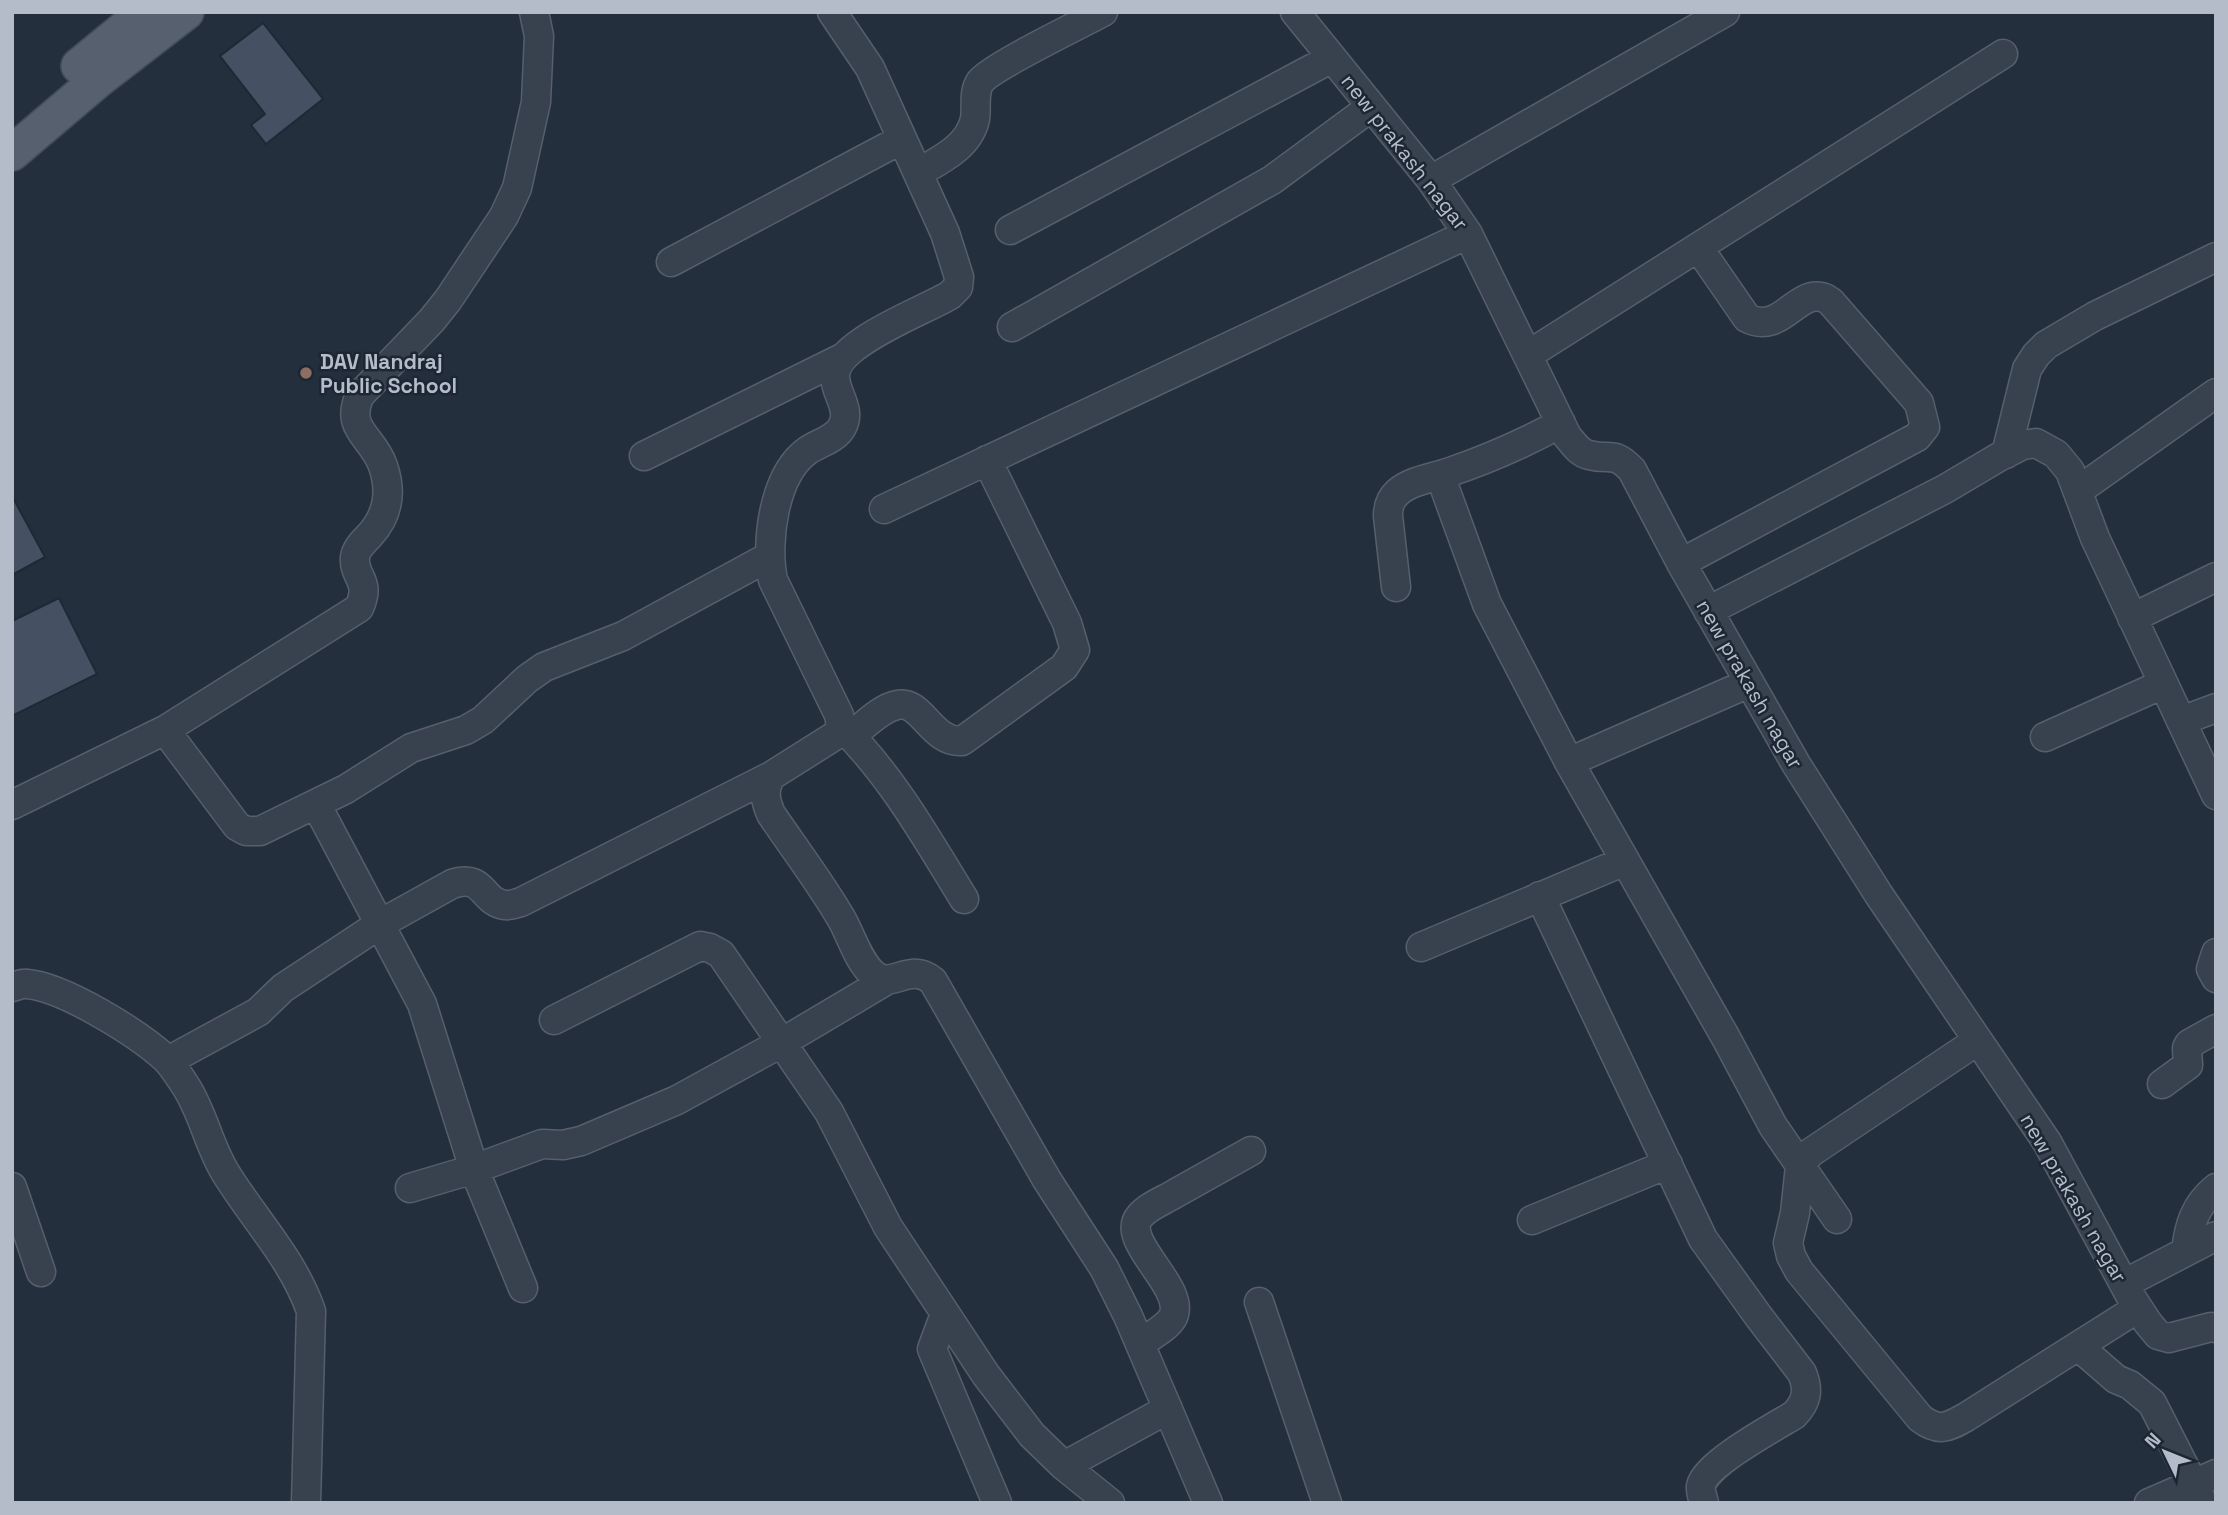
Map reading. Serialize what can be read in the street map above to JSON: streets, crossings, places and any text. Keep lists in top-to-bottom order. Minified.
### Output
{"streets":{"street":["new prakash nagar"]},"places":["DAV Nandraj Public School"],"north":"top left"}
